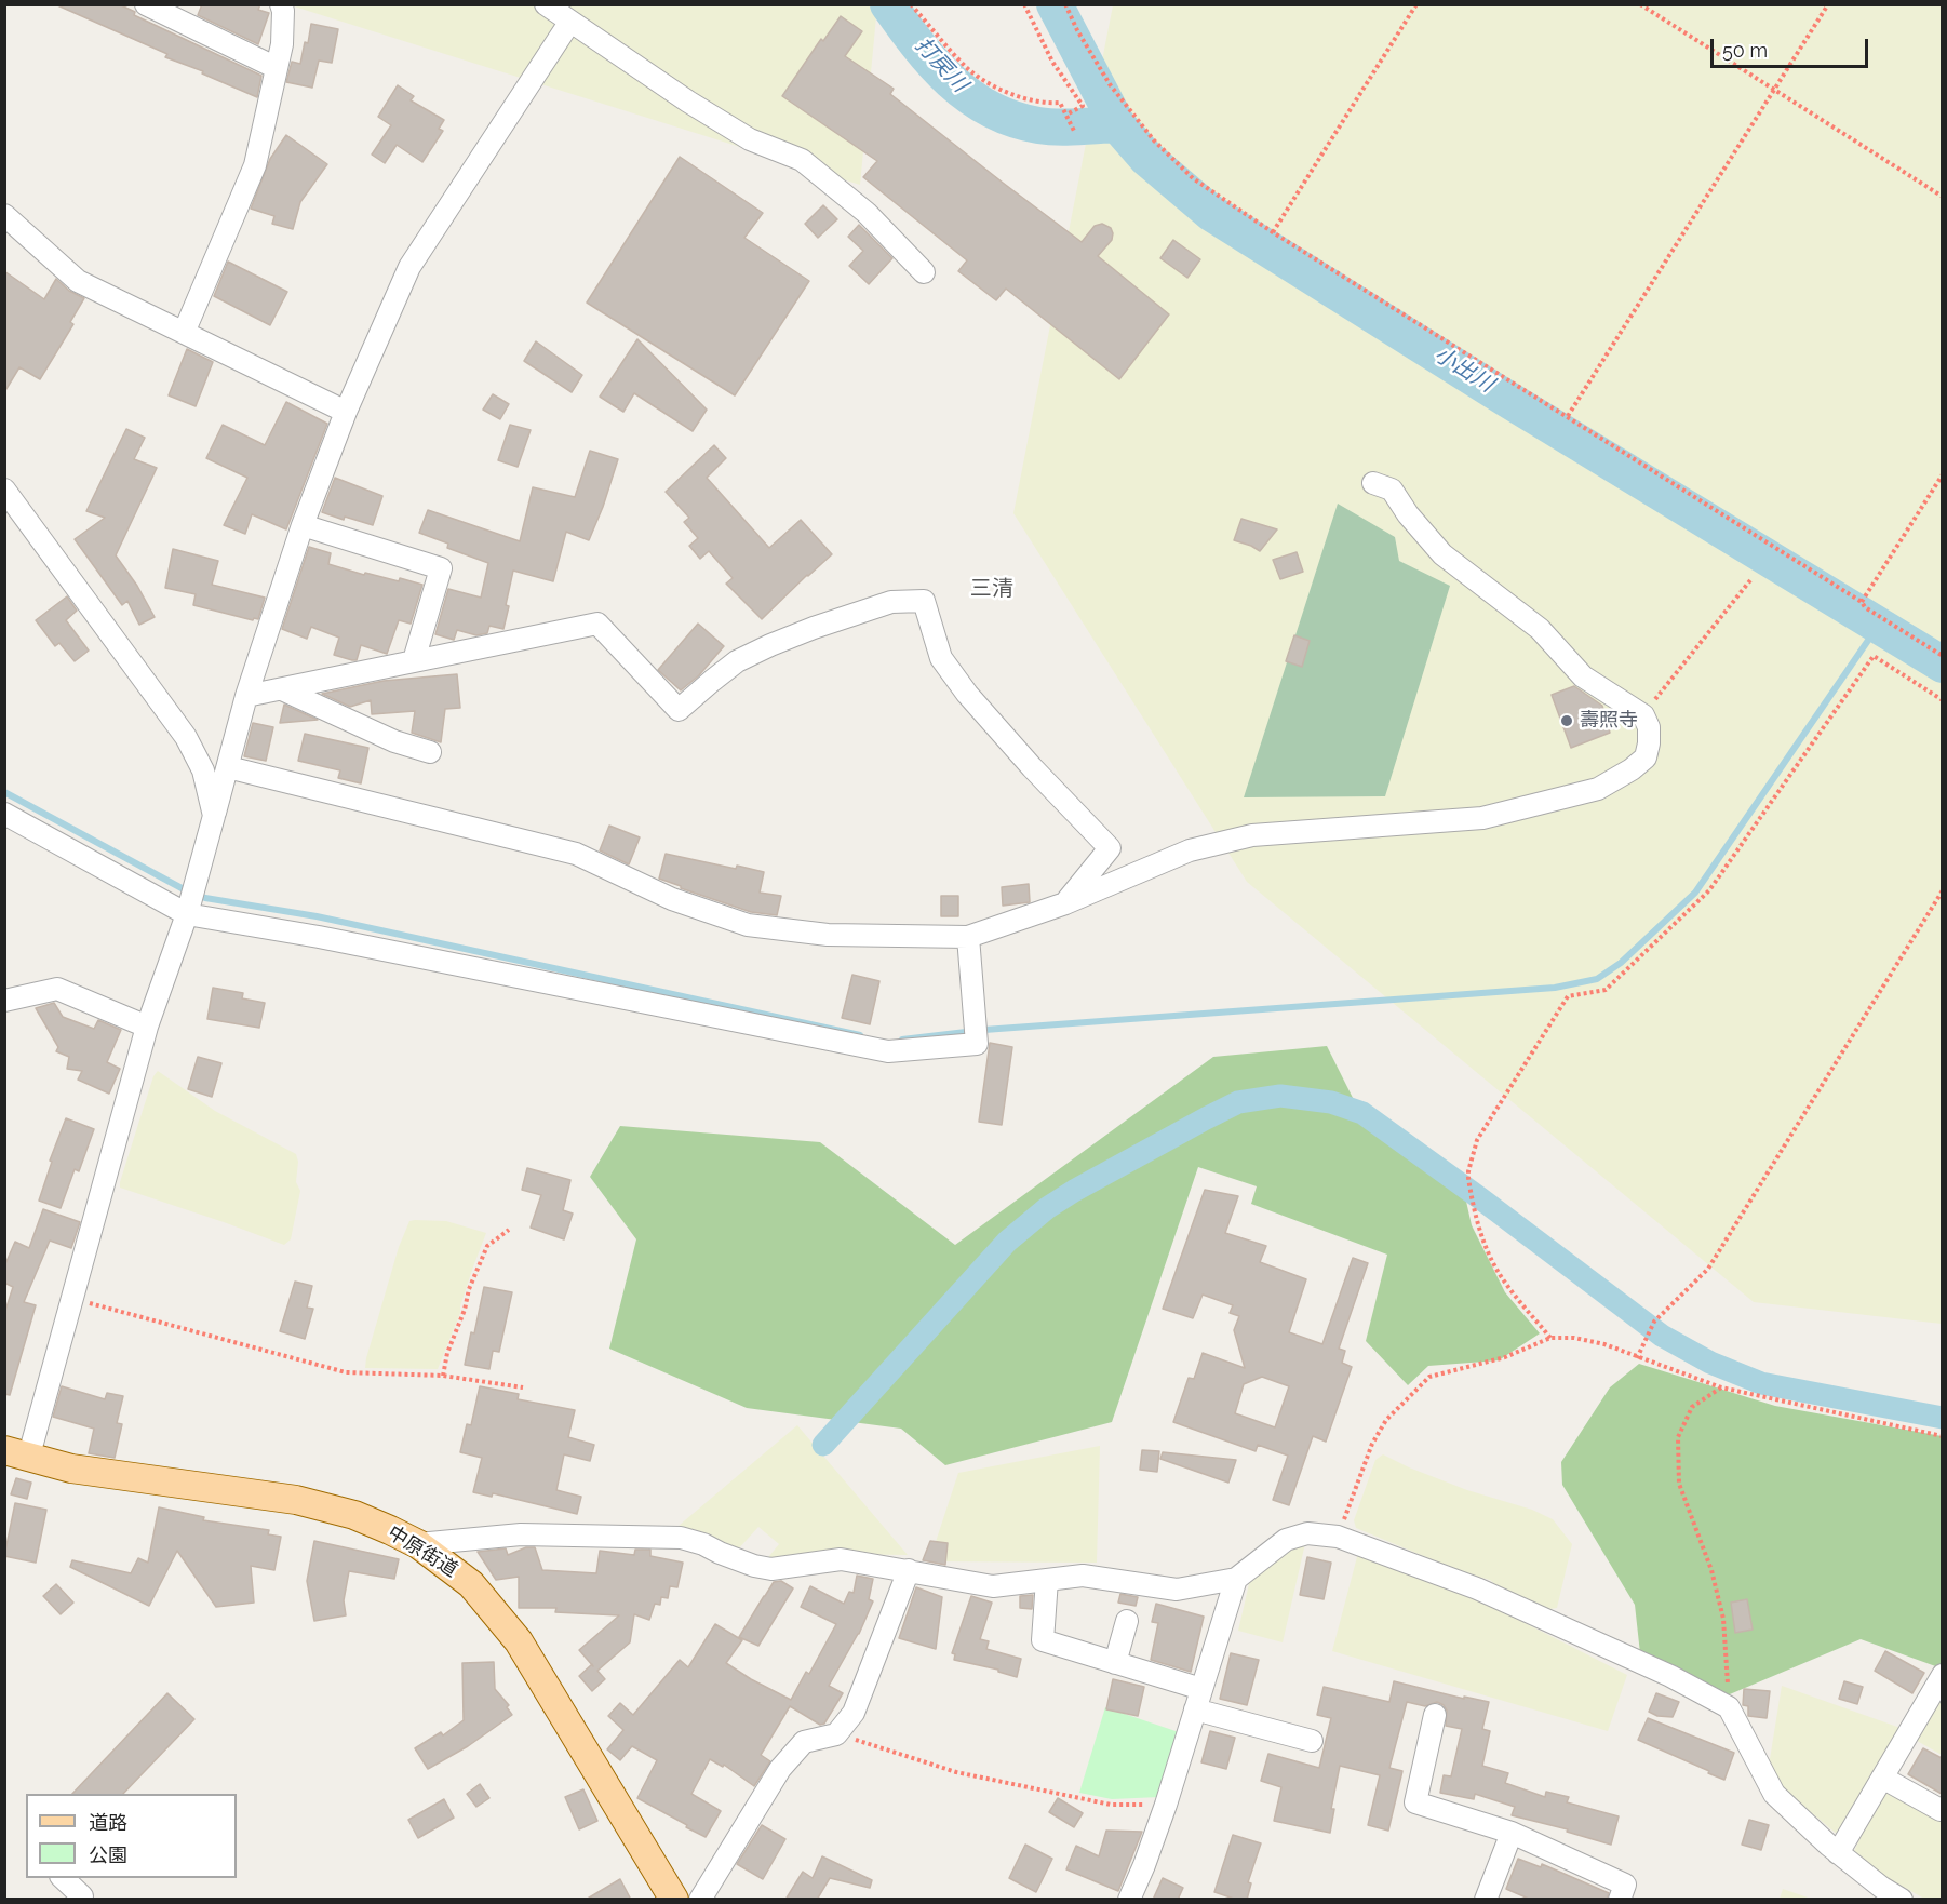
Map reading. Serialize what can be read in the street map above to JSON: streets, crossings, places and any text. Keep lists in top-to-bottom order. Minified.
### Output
{"streets":{"main road":["中原街道"]},"districts":["三清"],"water":["打戻川","小出川"],"places":["壽照寺"],"legend":["道路","公園"],"scale_bar":"50 m"}
